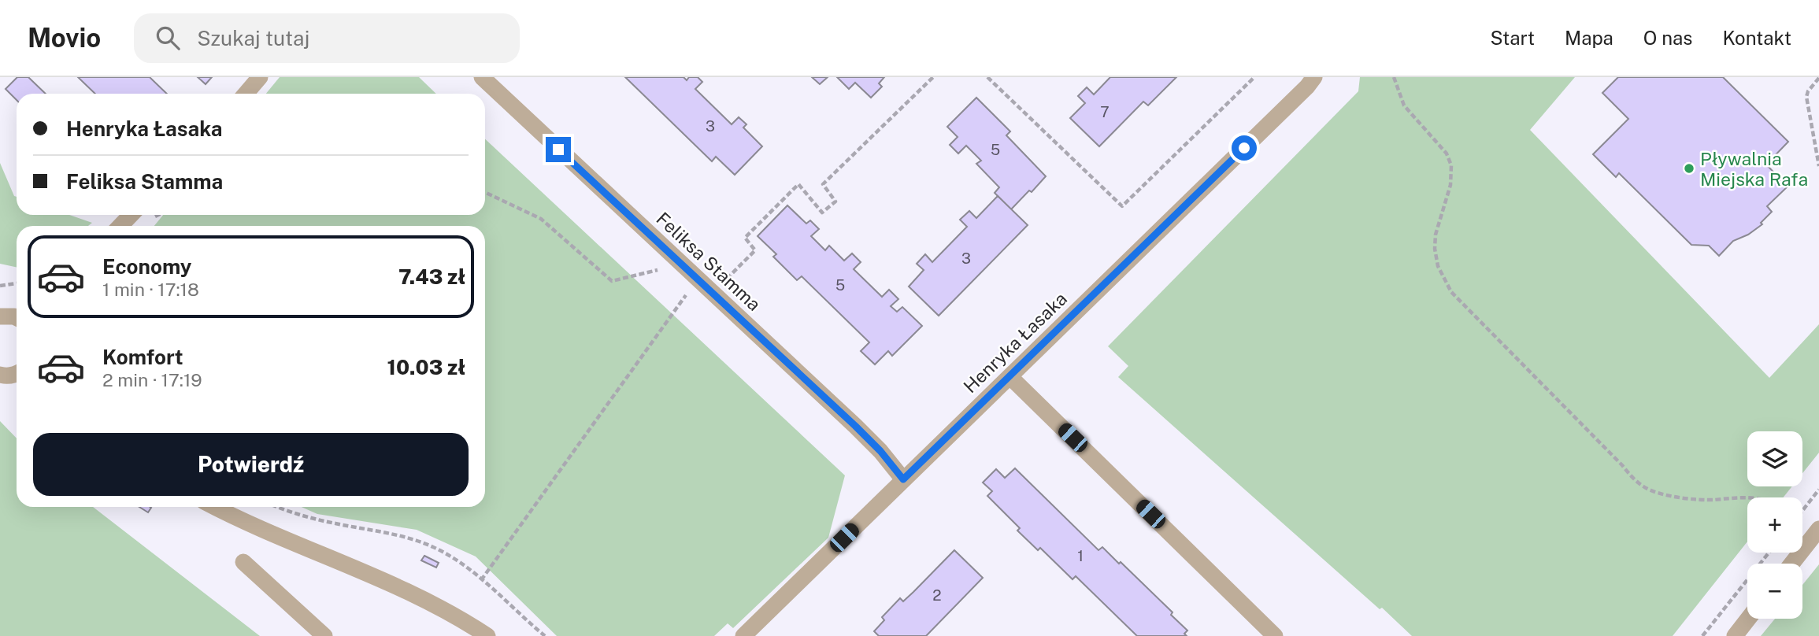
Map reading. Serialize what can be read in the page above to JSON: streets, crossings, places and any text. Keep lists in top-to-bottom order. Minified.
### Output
{"streets":{"street":["Feliksa Stamma","Henryka Łasaka"]},"crossings":[["Feliksa Stamma","Henryka Łasaka"]],"places":["Pływalnia Miejska Rafa"],"house_numbers":["7","3","5","3","5","1","2"],"page":{"header":"Movio","search":"Szukaj tutaj","nav":["Start","Mapa","O nas","Kontakt"],"banner":["Henryka Łasaka","Feliksa Stamma"],"list":[{"name":"Economy","note":"1 min · 17:18","value":"7.43 zł"},{"name":"Komfort","note":"2 min · 17:19","value":"10.03 zł"}],"buttons":"Potwierdź","map_buttons":["+","−"]}}
